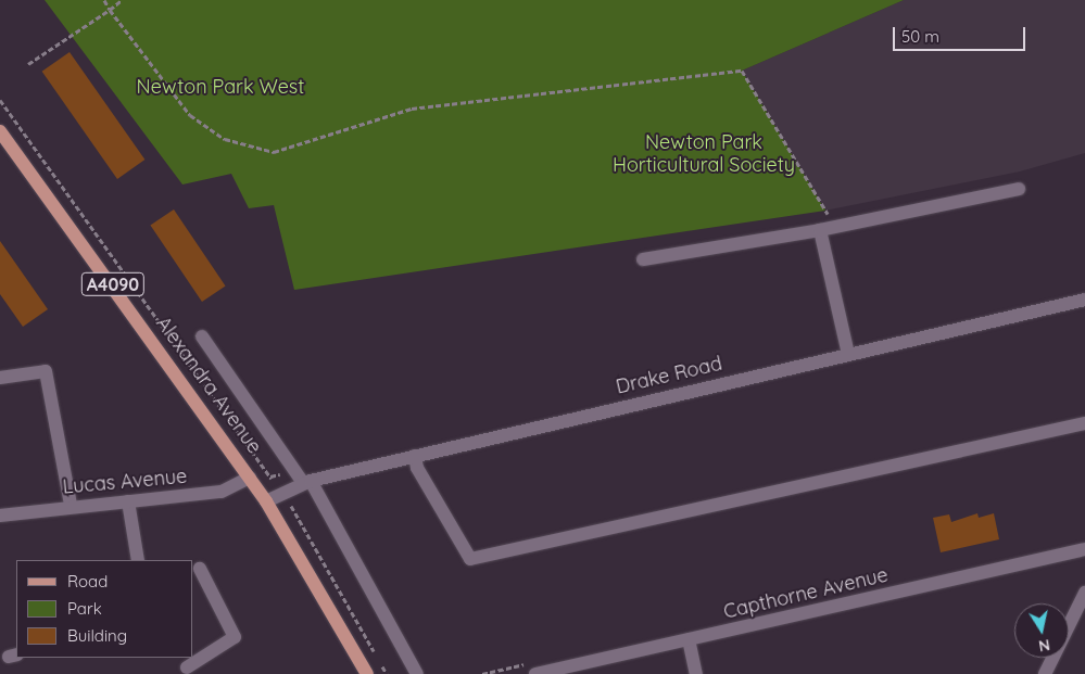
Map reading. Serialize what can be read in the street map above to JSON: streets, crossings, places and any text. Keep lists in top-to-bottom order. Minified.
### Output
{"streets":{"main road":["A4090","Alexandra Avenue"],"street":["Drake Road","Lucas Avenue","Capthorne Avenue"]},"crossings":[["Drake Road","Alexandra Avenue"],["Alexandra Avenue","Lucas Avenue"]],"parks":["Newton Park West","Newton Park Horticultural Society"],"legend":["Road","Park","Building"],"scale_bar":"50 m","north":"bottom"}
